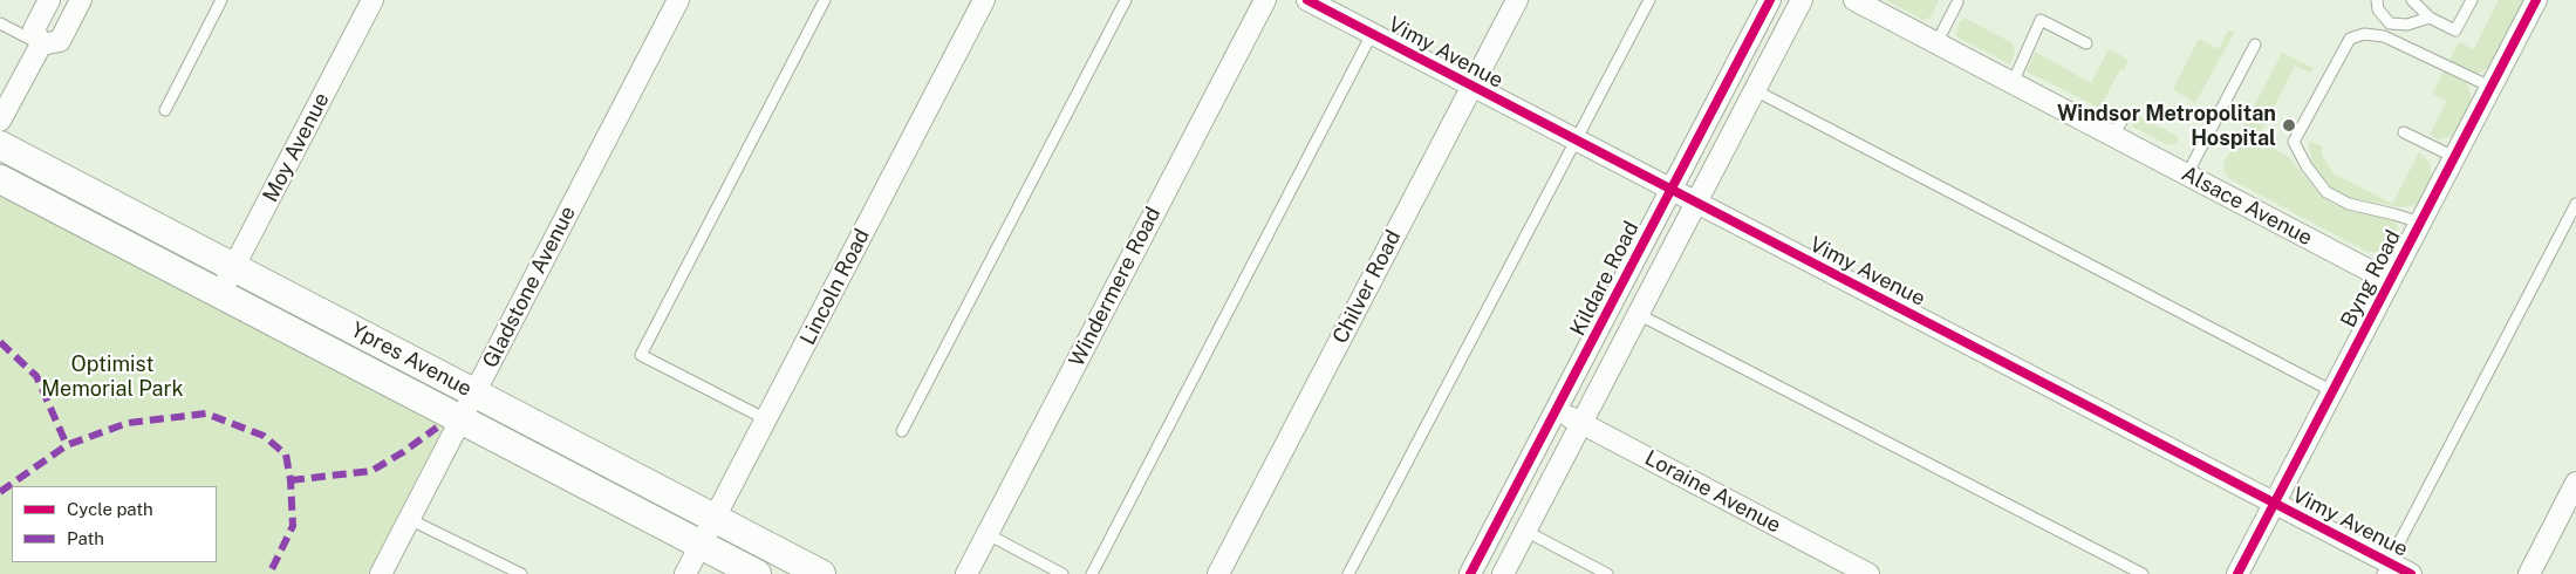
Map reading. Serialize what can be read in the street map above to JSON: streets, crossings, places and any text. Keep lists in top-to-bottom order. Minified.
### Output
{"streets":{"main road":["Ypres Avenue"],"street":["Vimy Avenue","Moy Avenue","Alsace Avenue","Kildare Road","Byng Road","Gladstone Avenue","Lincoln Road","Windermere Road","Chilver Road","Loraine Avenue"]},"crossings":[["Vimy Avenue","Kildare Road"],["Vimy Avenue","Byng Road"],["Vimy Avenue","Chilver Road"],["Moy Avenue","Ypres Avenue"],["Alsace Avenue","Byng Road"],["Kildare Road","Loraine Avenue"],["Gladstone Avenue","Ypres Avenue"],["Lincoln Road","Ypres Avenue"]],"parks":["Optimist Memorial Park"],"places":["Windsor Metropolitan Hospital"],"legend":["Cycle path","Path"]}
